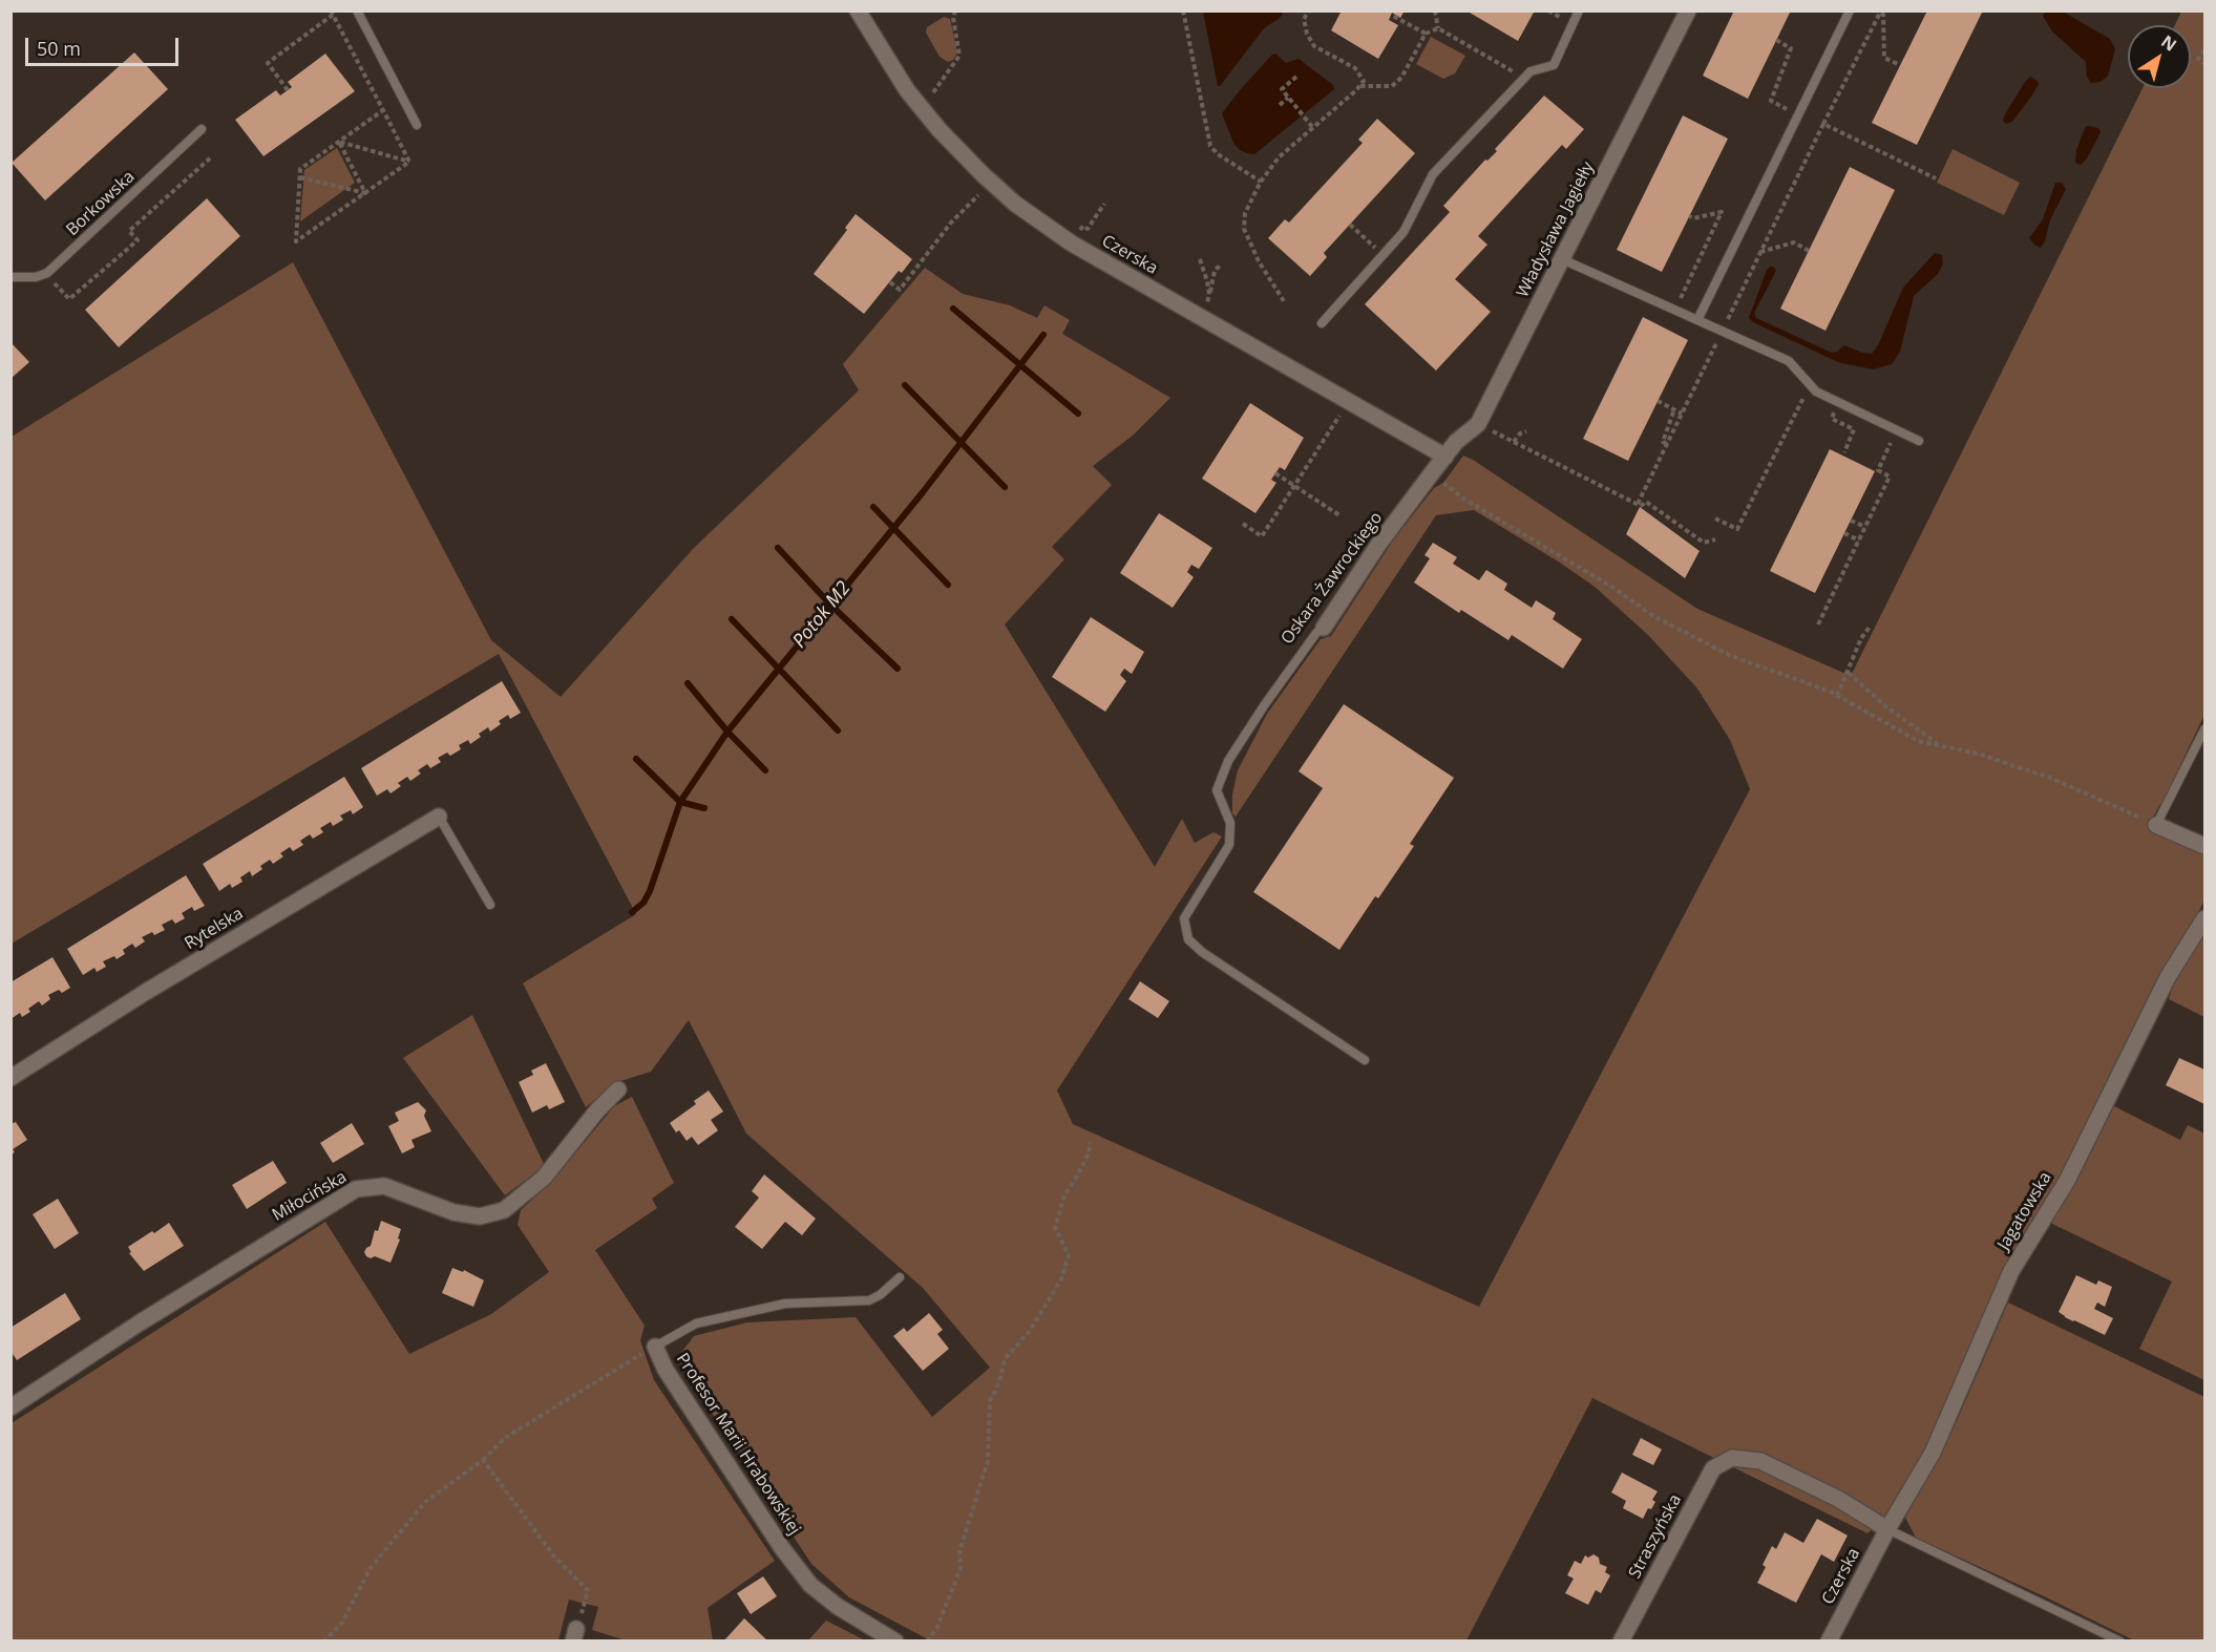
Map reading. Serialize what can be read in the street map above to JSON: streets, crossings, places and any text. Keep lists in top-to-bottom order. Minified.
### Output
{"streets":{"street":["Władysława Jagiełły","Czerska","Oskara Żawrockiego","Rytelska","Miłocińska","Jagatowska","Profesor Marii Hrabowskiej","Straszyńska"],"lane":["Borkowska"]},"crossings":[["Władysława Jagiełły","Czerska"],["Władysława Jagiełły","Oskara Żawrockiego"],["Czerska","Oskara Żawrockiego"],["Czerska","Jagatowska"],["Czerska","Straszyńska"],["Jagatowska","Straszyńska"]],"water":["Potok M2"],"scale_bar":"50 m","north":"top right"}
